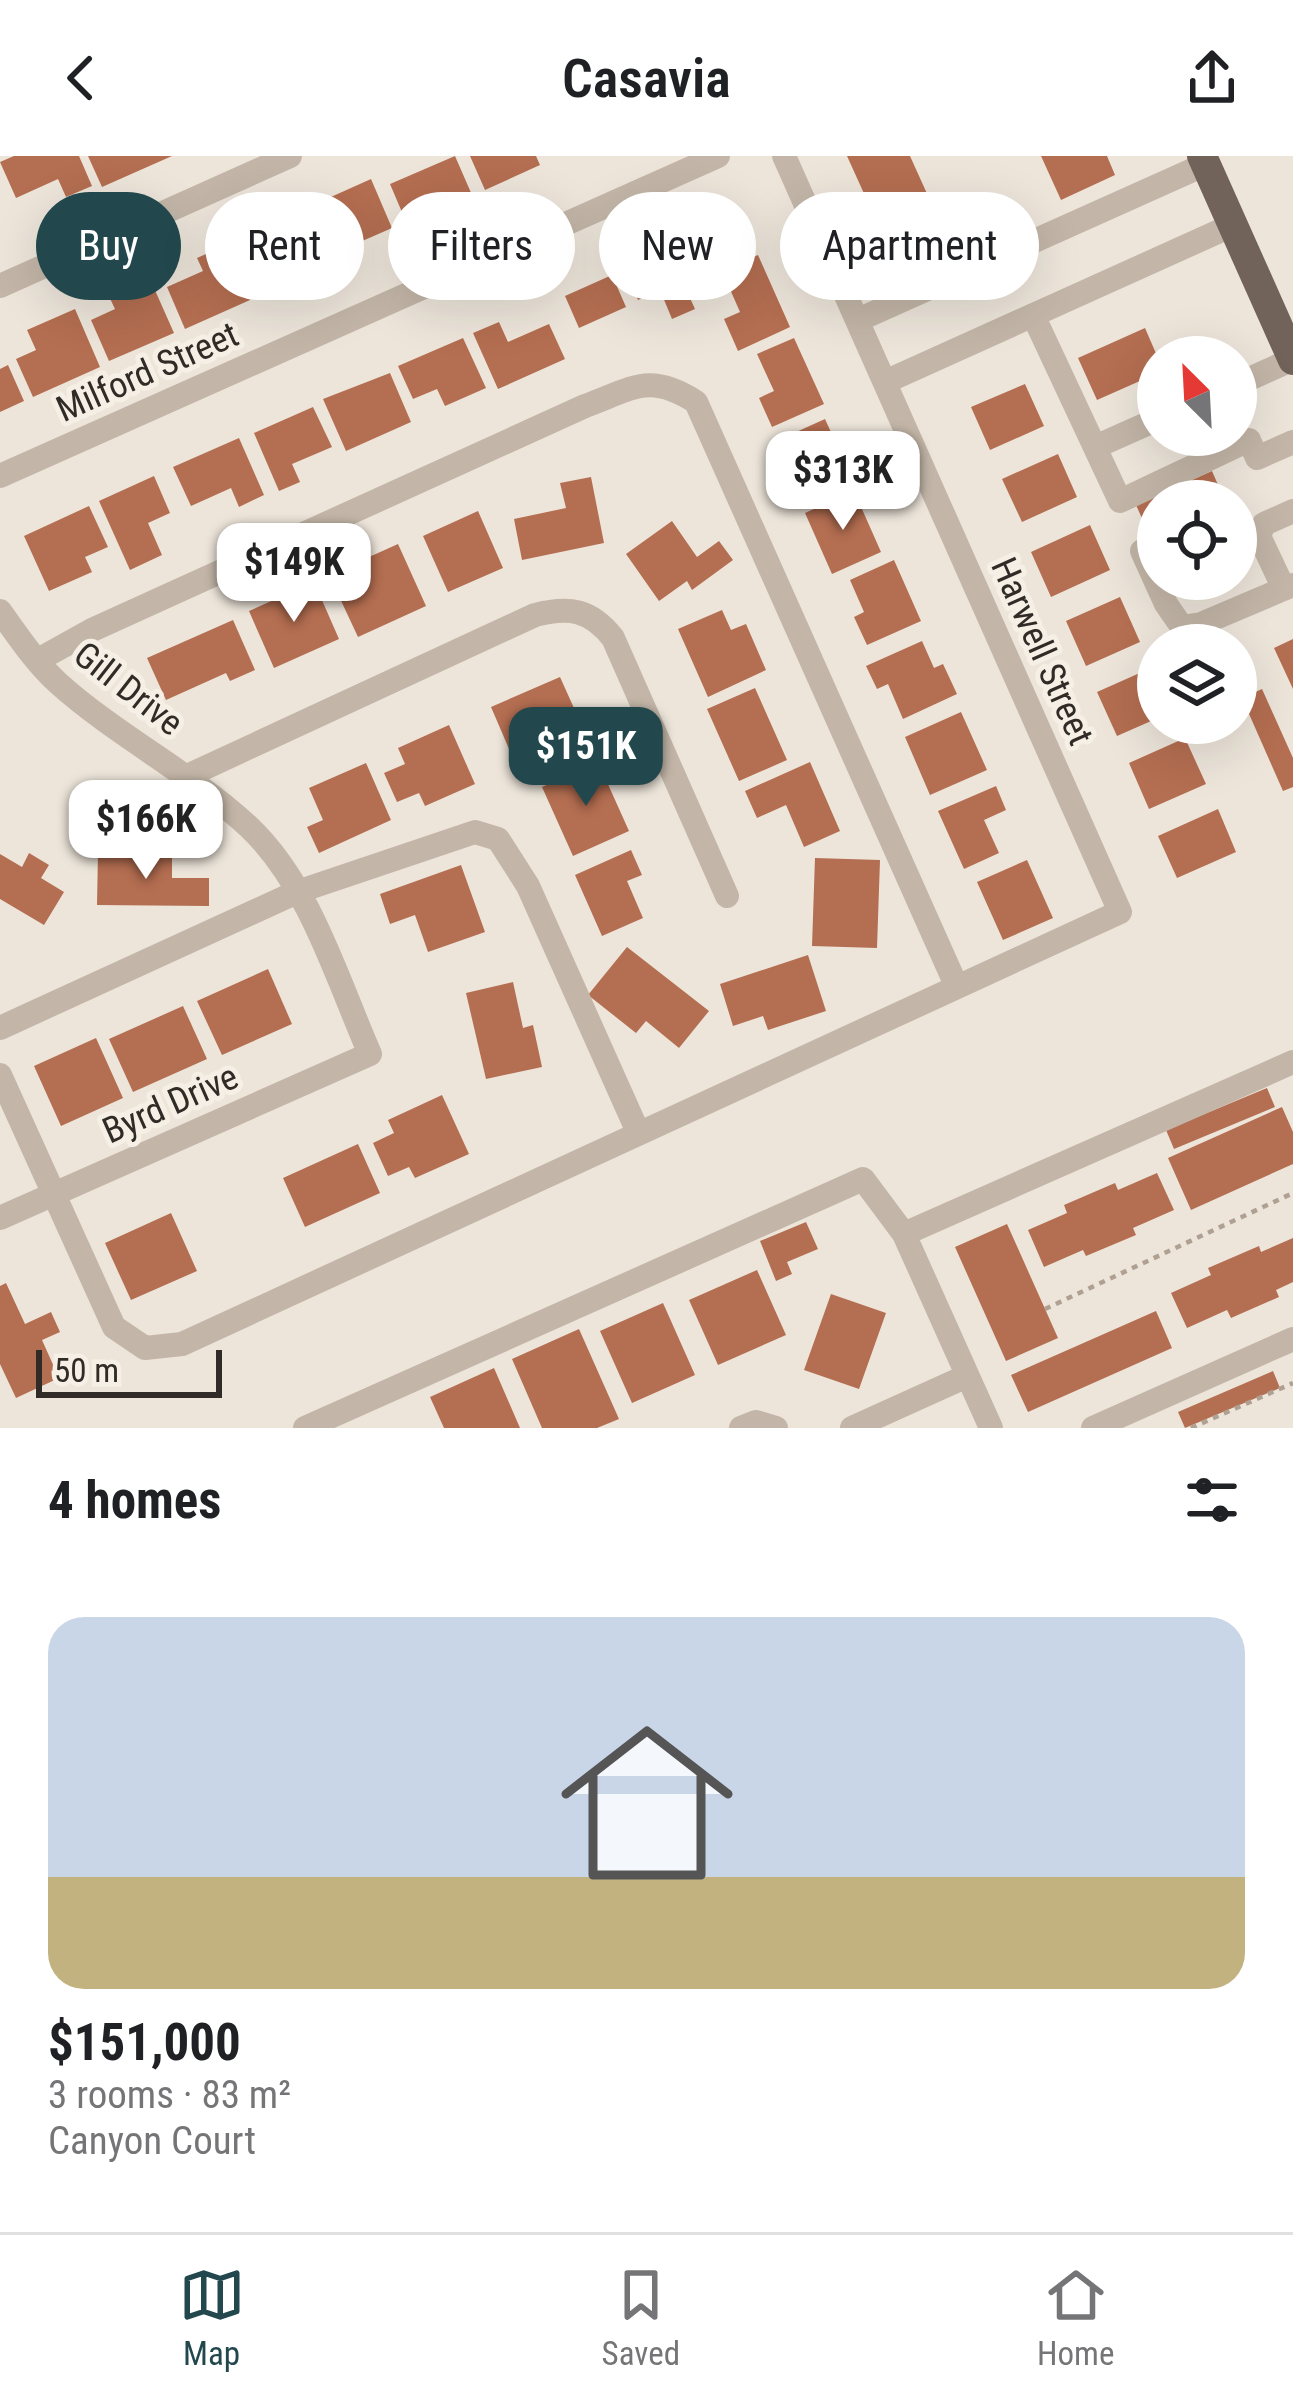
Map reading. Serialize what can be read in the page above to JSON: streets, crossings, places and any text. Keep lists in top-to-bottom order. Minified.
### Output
{"streets":{"street":["Milford Street","Harwell Street","Gill Drive","Byrd Drive"]},"crossings":[["Gill Drive","Byrd Drive"]],"scale_bar":"50 m","north":"top left","page":{"header":"Casavia","chip":["Buy","Rent","Filters","New","Apartment"],"price":["$313K","$149K","$151K","$166K"],"scale":"50 m","heading":"4 homes","list":[{"name":"$151,000","note":"3 rooms · 83 m² · Canyon Court"}],"tabs":["Map","Saved","Home"]}}
